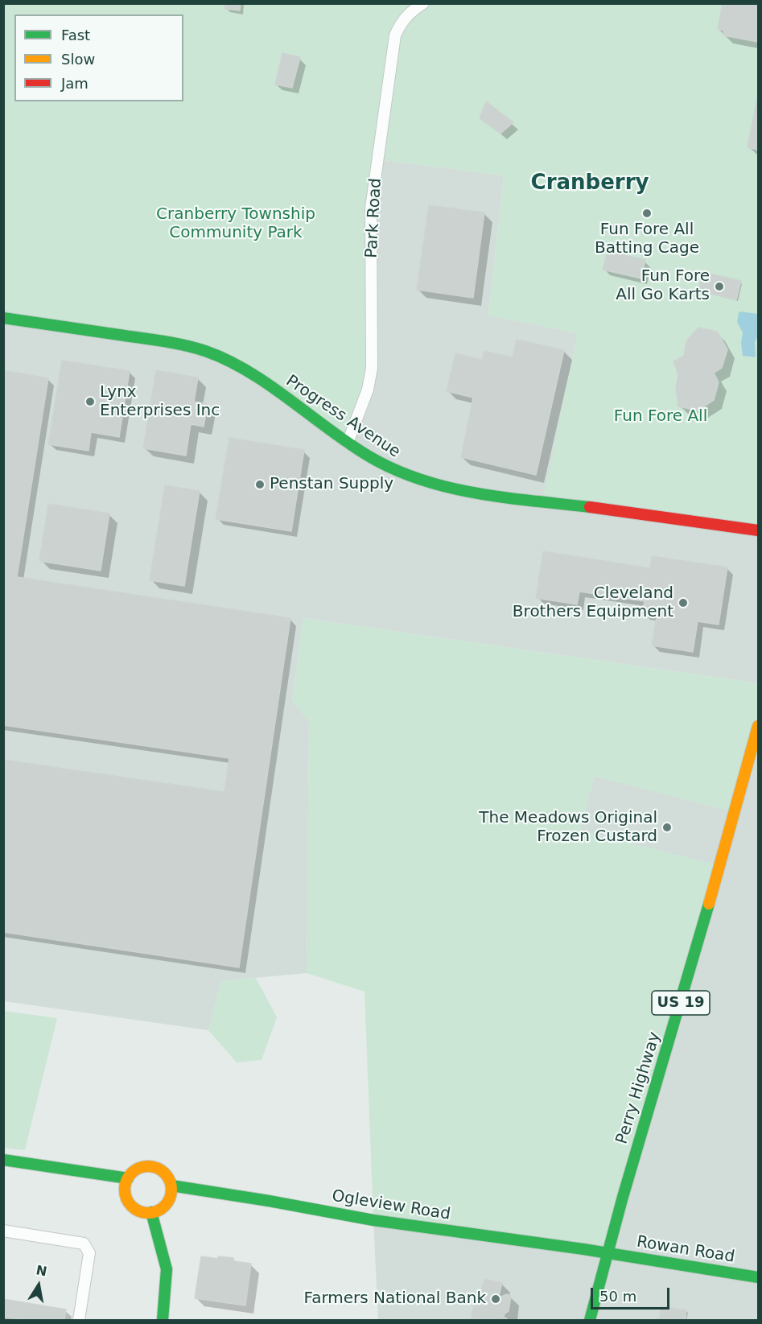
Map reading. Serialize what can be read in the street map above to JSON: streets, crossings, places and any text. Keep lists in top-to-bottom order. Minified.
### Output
{"streets":{"street":["Park Road","Progress Avenue","US 19","Perry Highway","Ogleview Road","Rowan Road"]},"crossings":[["Park Road","Progress Avenue"],["Perry Highway","Ogleview Road"],["Perry Highway","Rowan Road"],["Ogleview Road","Rowan Road"]],"districts":["Cranberry"],"parks":["Cranberry Township Community Park","Fun Fore All"],"places":["Fun Fore All Batting Cage","Fun Fore All Go Karts","Lynx Enterprises Inc","Penstan Supply","Cleveland Brothers Equipment","The Meadows Original Frozen Custard","Farmers National Bank"],"legend":["Fast","Slow","Jam"],"scale_bar":"50 m","north":"top"}
